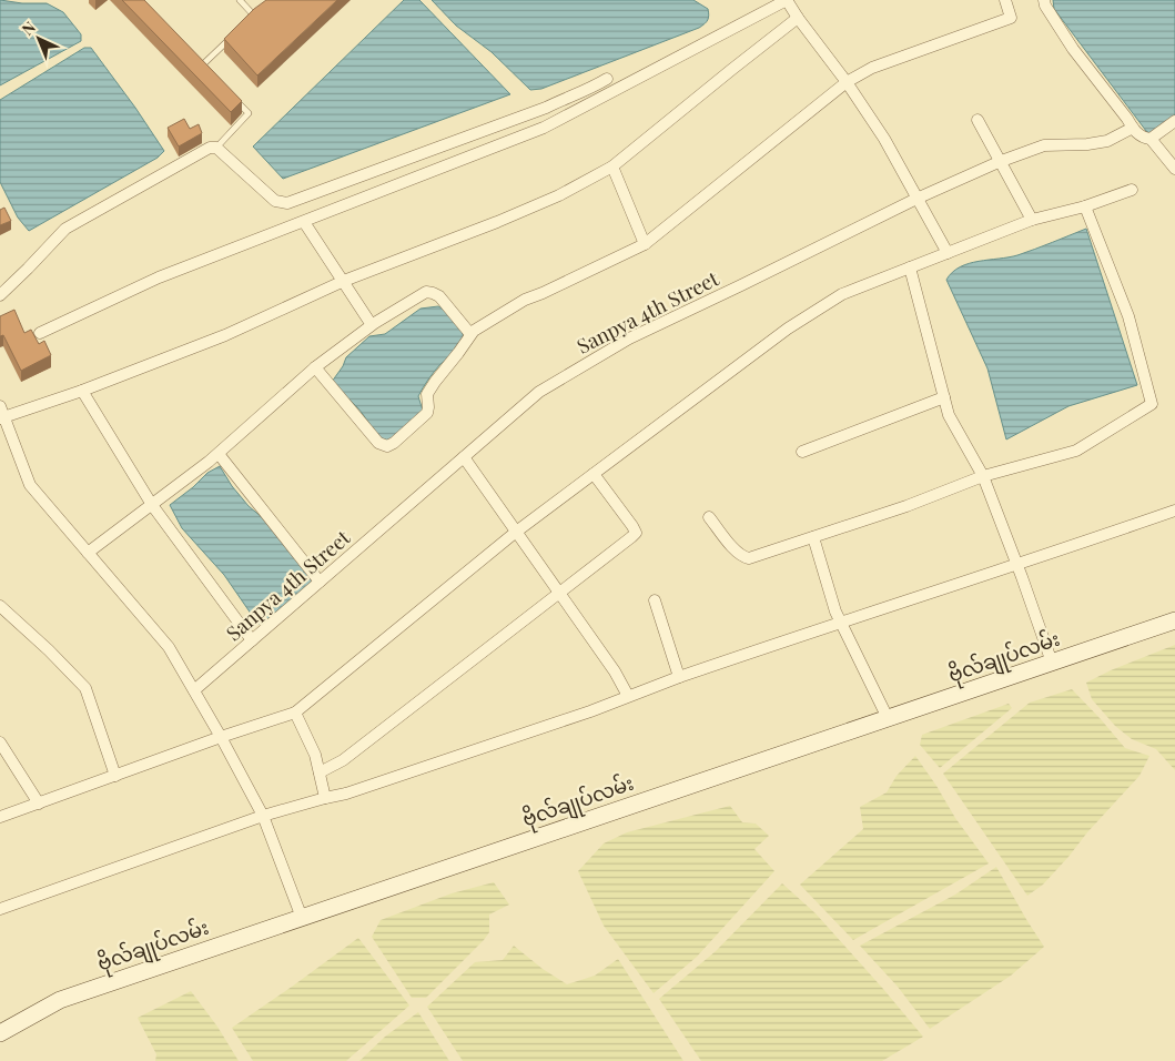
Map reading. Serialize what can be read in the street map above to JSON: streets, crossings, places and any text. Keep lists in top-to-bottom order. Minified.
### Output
{"streets":{"street":["Sanpya 4th Street","ဗိုလ်ချုပ်လမ်း"]},"north":"top left"}
